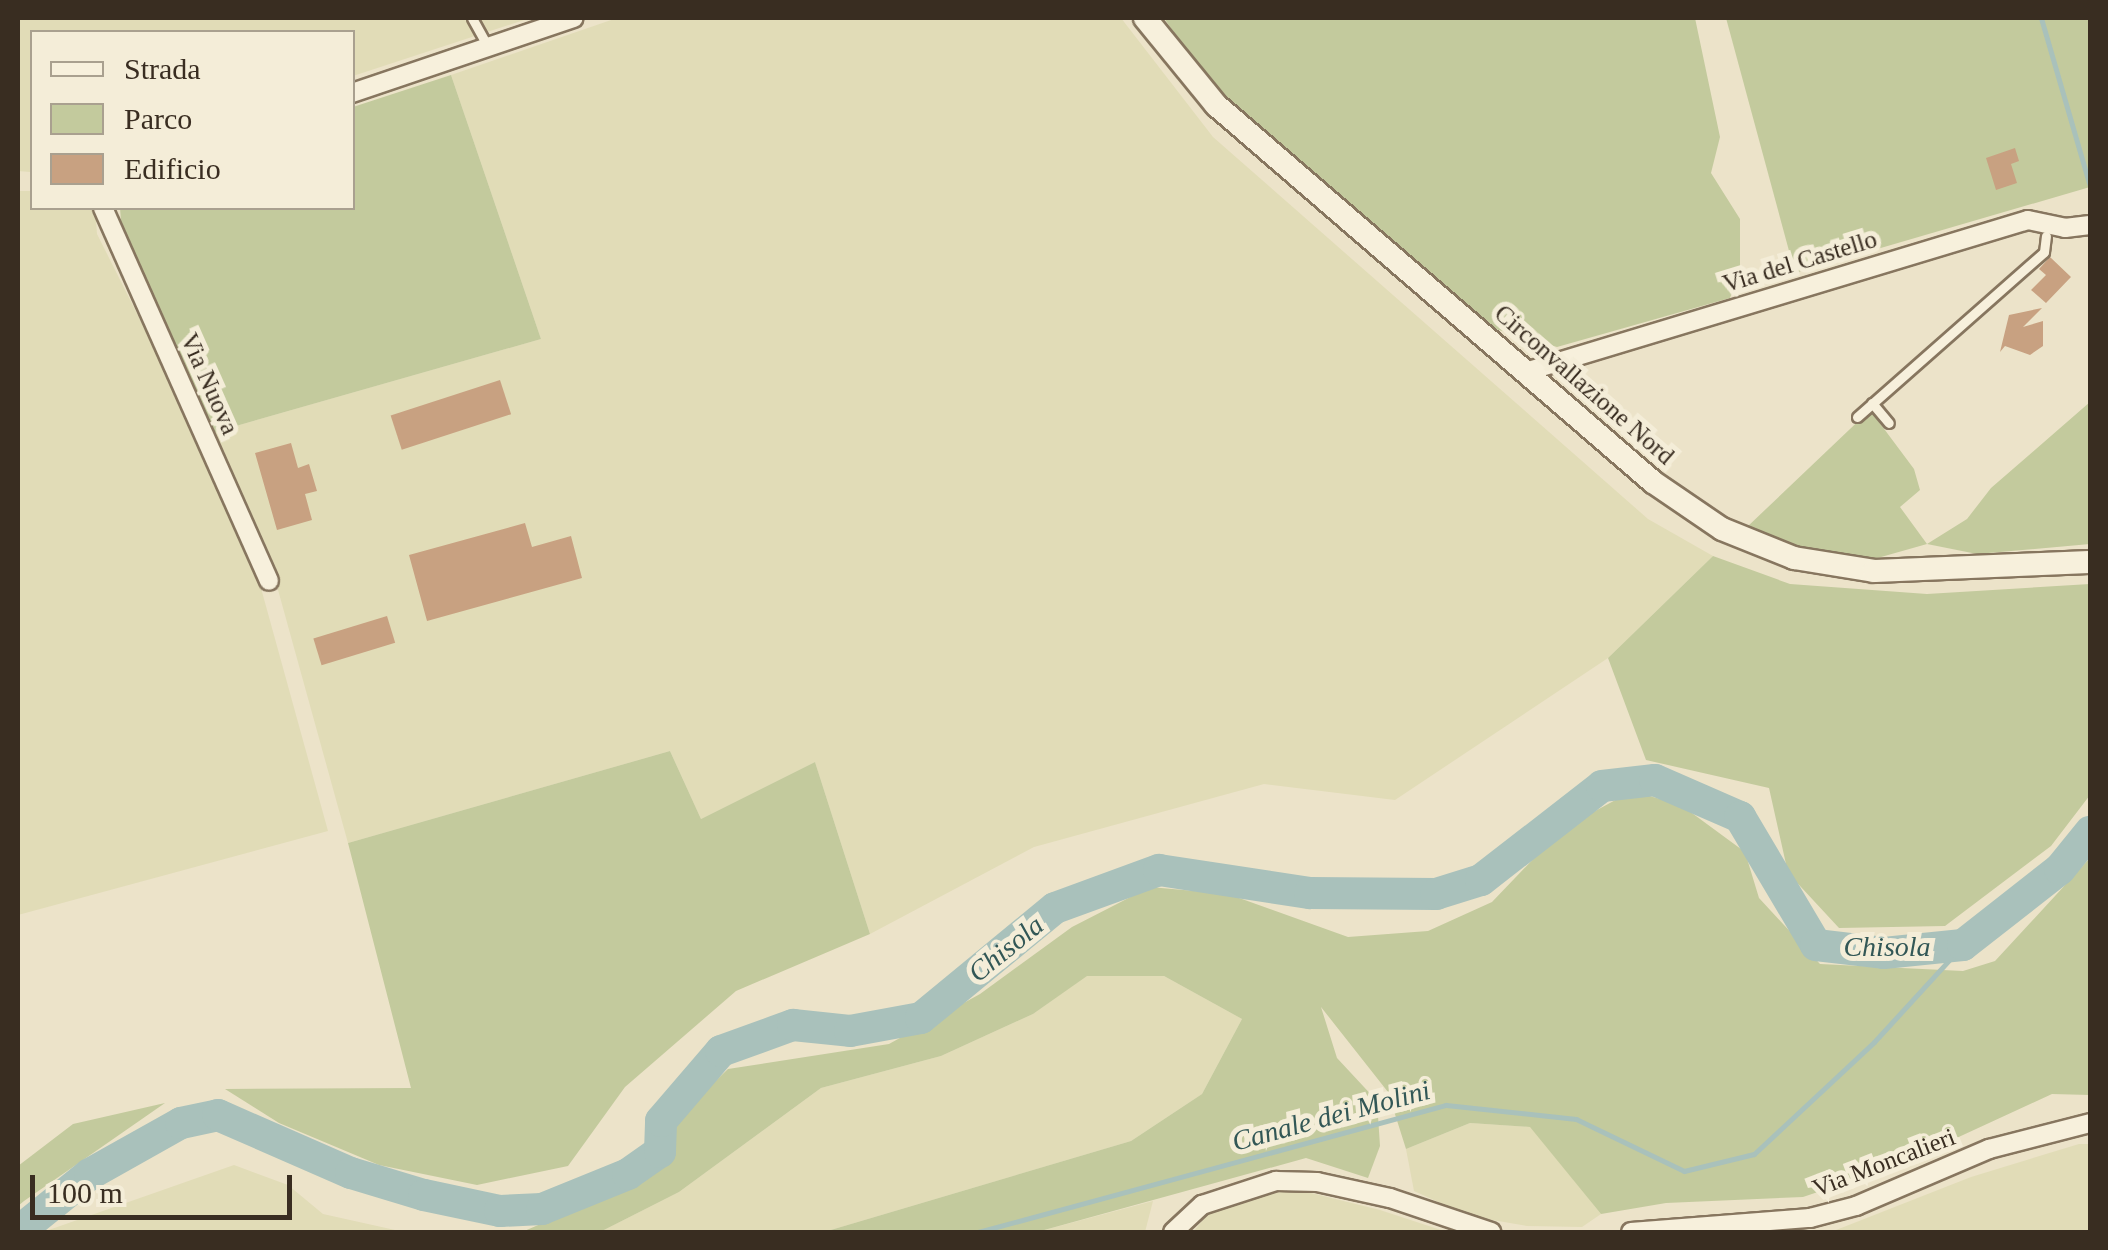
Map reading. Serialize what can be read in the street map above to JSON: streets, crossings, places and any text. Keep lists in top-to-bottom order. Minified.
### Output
{"streets":{"street":["Via del Castello","Via Nuova","Circonvallazione Nord","Via Moncalieri"]},"crossings":[["Via del Castello","Circonvallazione Nord"]],"water":["Chisola","Canale dei Molini"],"legend":["Strada","Parco","Edificio"],"scale_bar":"100 m"}
